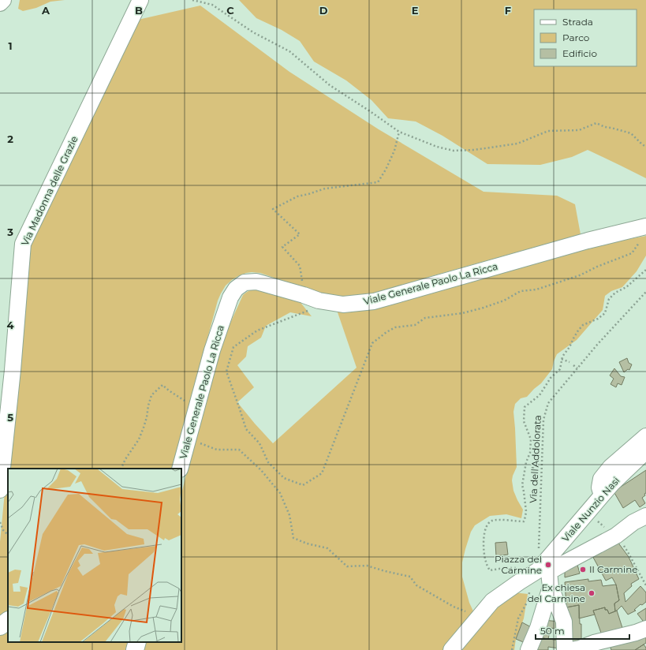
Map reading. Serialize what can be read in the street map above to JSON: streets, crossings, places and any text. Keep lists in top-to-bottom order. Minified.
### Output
{"streets":{"street":["Via Madonna delle Grazie","Viale Generale Paolo La Ricca","Viale Nunzio Nasi"],"path":["Via dell'Addolorata"]},"crossings":[["Via dell'Addolorata","Viale Nunzio Nasi"]],"places":["Piazza del Carmine","Il Carmine","Ex chiesa del Carmine"],"legend":["Strada","Parco","Edificio"],"scale_bar":"50 m","grid":{"columns":["A","B","C","D","E","F"],"rows":["1","2","3","4","5"]}}
